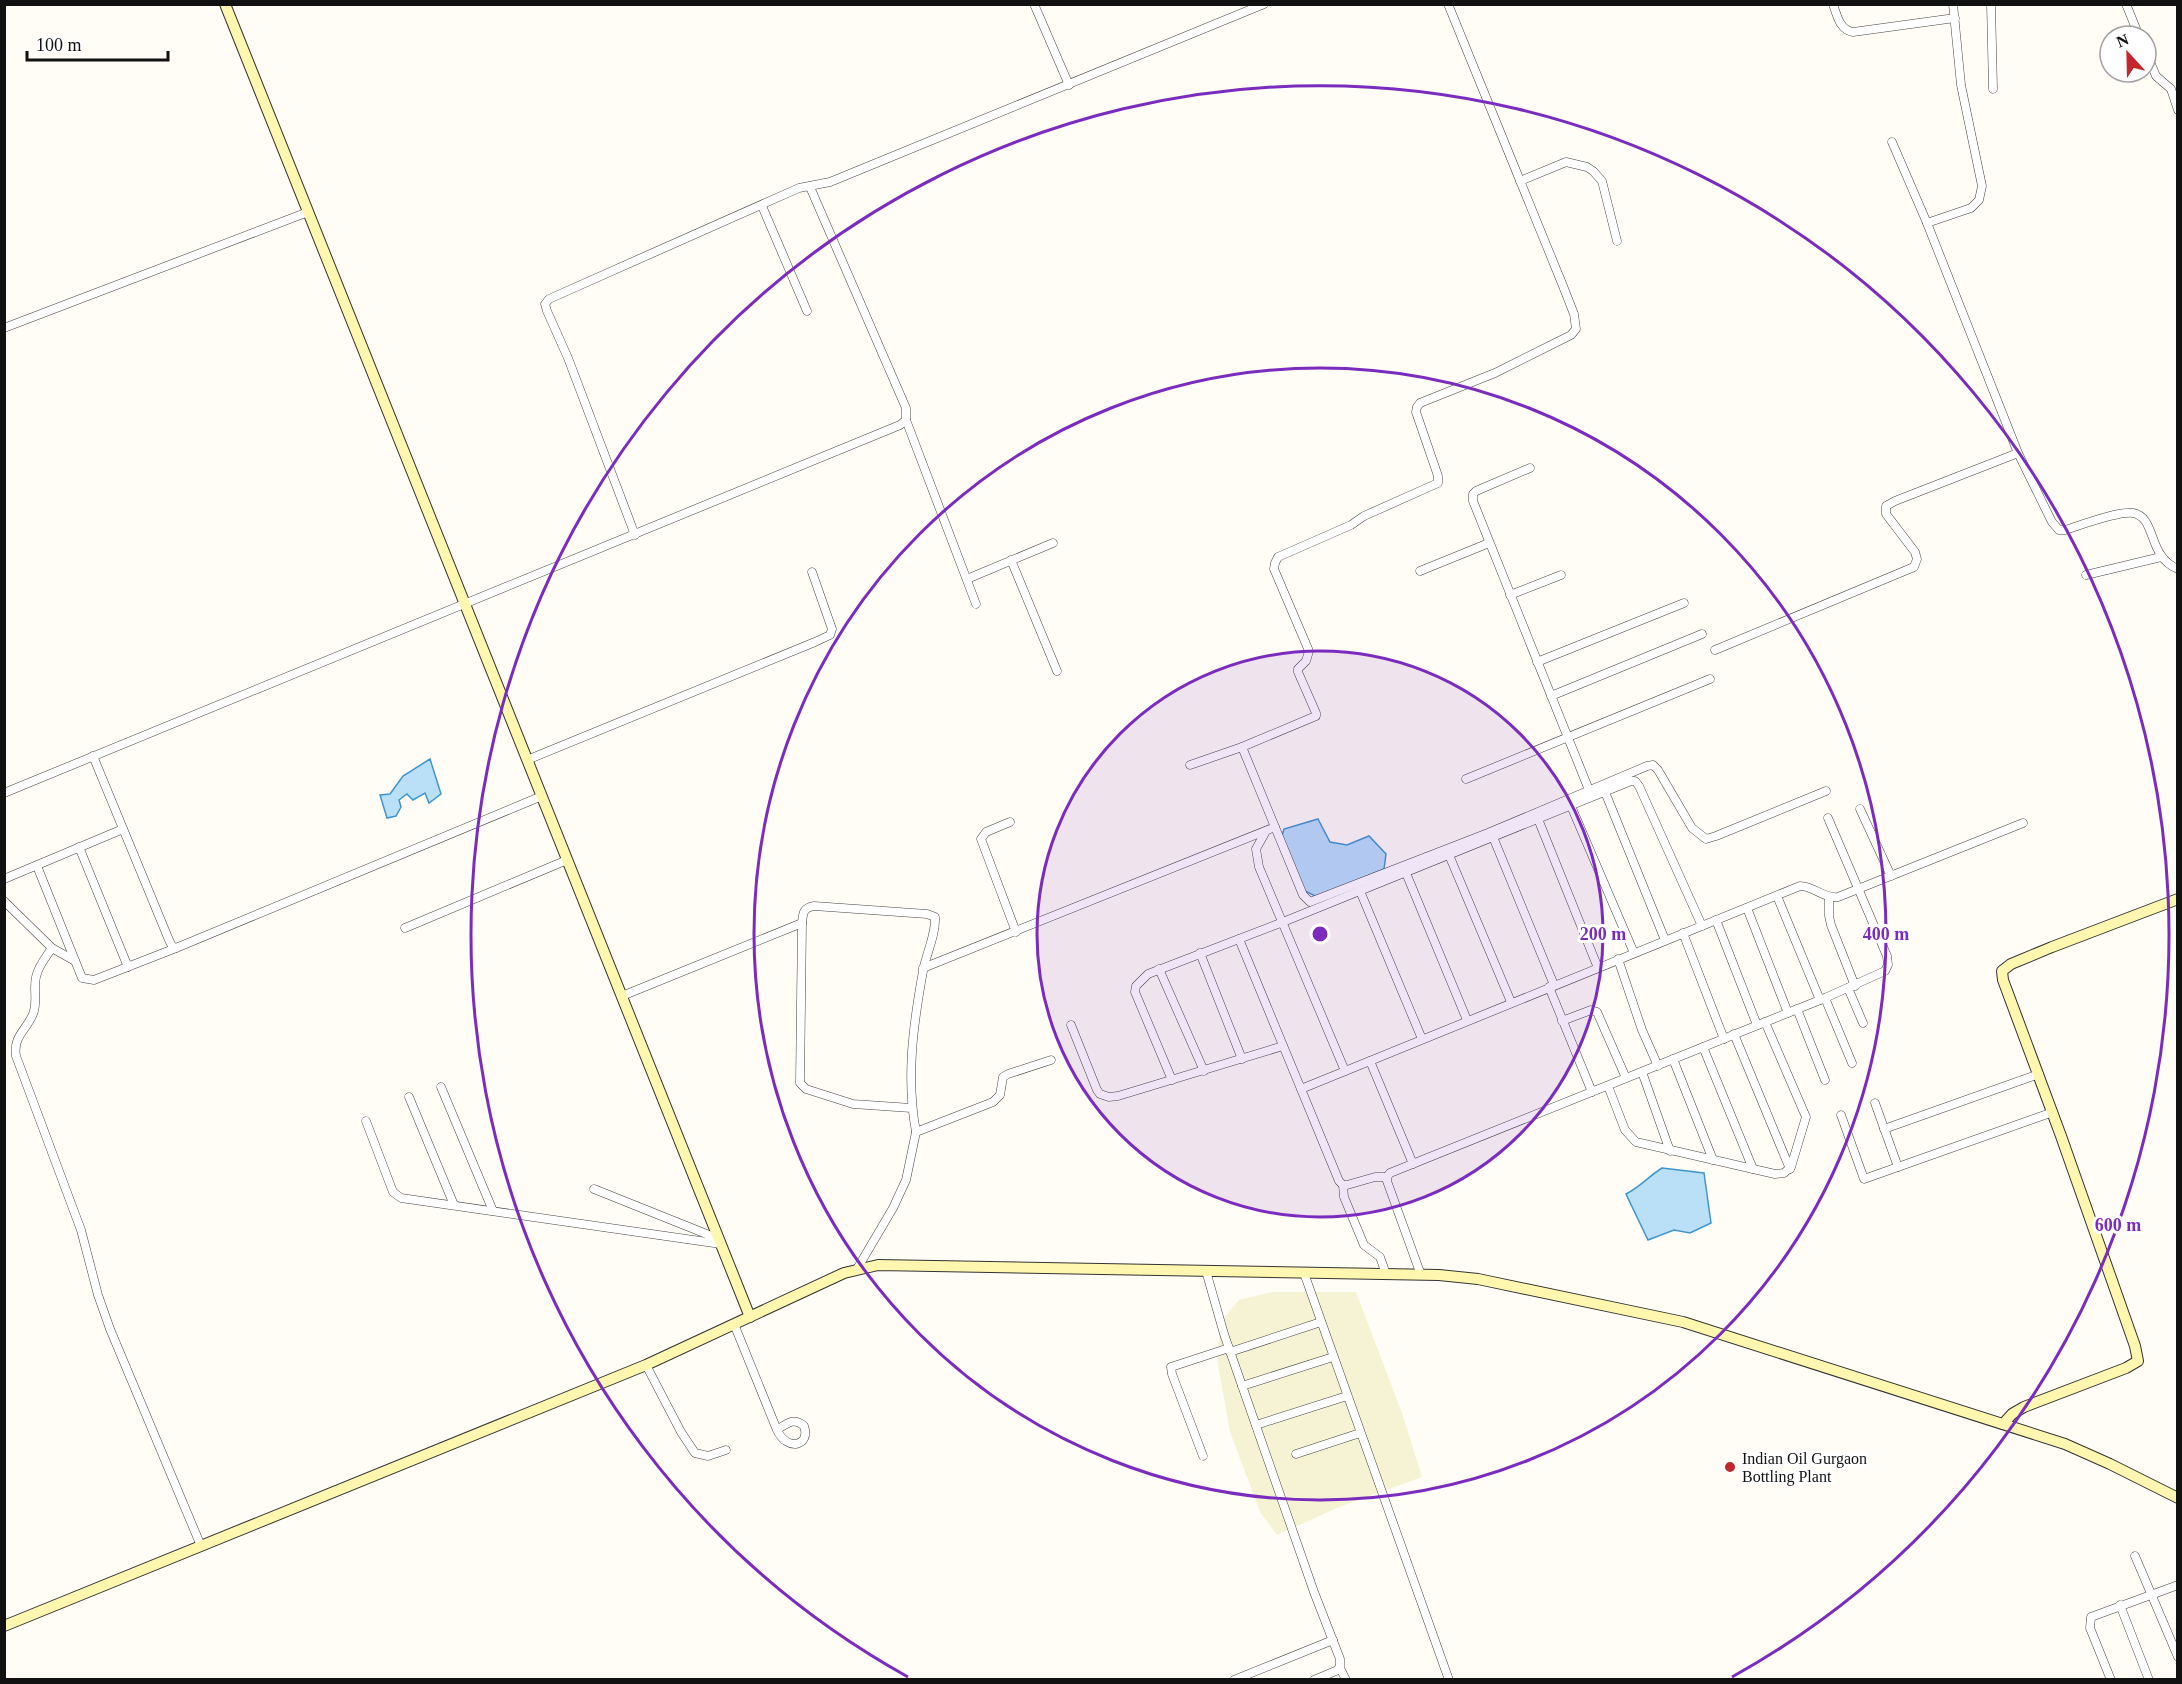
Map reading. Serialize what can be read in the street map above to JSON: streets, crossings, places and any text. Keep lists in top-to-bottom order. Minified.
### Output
{"places":["Indian Oil Gurgaon Bottling Plant"],"scale_bar":"100 m","north":"top","rings":["200 m","400 m","600 m"]}
